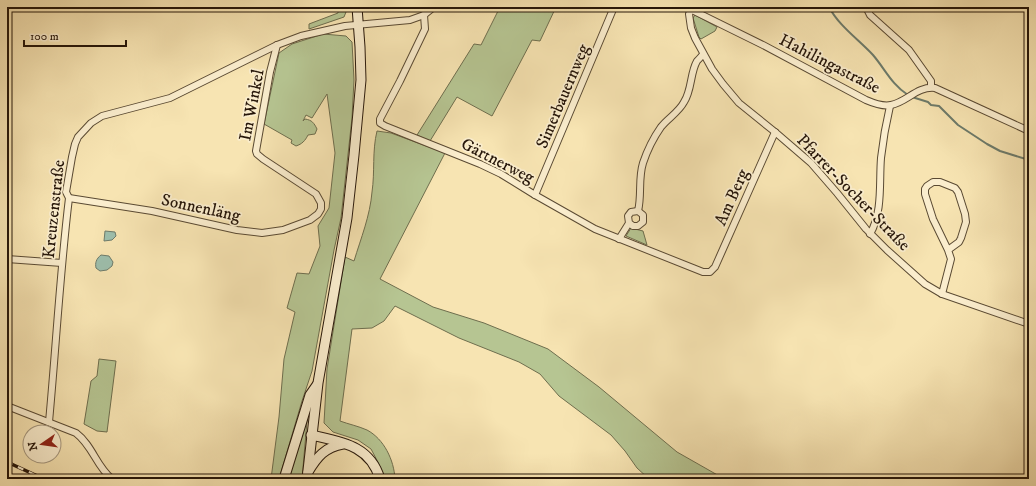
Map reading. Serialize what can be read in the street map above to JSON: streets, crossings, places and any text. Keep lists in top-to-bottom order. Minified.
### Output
{"streets":{"street":["Hahilingastraße","Simerbauernweg","Im Winkel","Gärtnerweg","Pfarrer-Socher-Straße","Am Berg","Sonnenläng","Kreuzenstraße"]},"crossings":[["Hahilingastraße","Pfarrer-Socher-Straße"],["Simerbauernweg","Gärtnerweg"],["Im Winkel","Sonnenläng"],["Im Winkel","Kreuzenstraße"],["Gärtnerweg","Am Berg"],["Gärtnerweg","Kreuzenstraße"],["Pfarrer-Socher-Straße","Am Berg"],["Sonnenläng","Kreuzenstraße"]],"scale_bar":"100 m","north":"left"}
